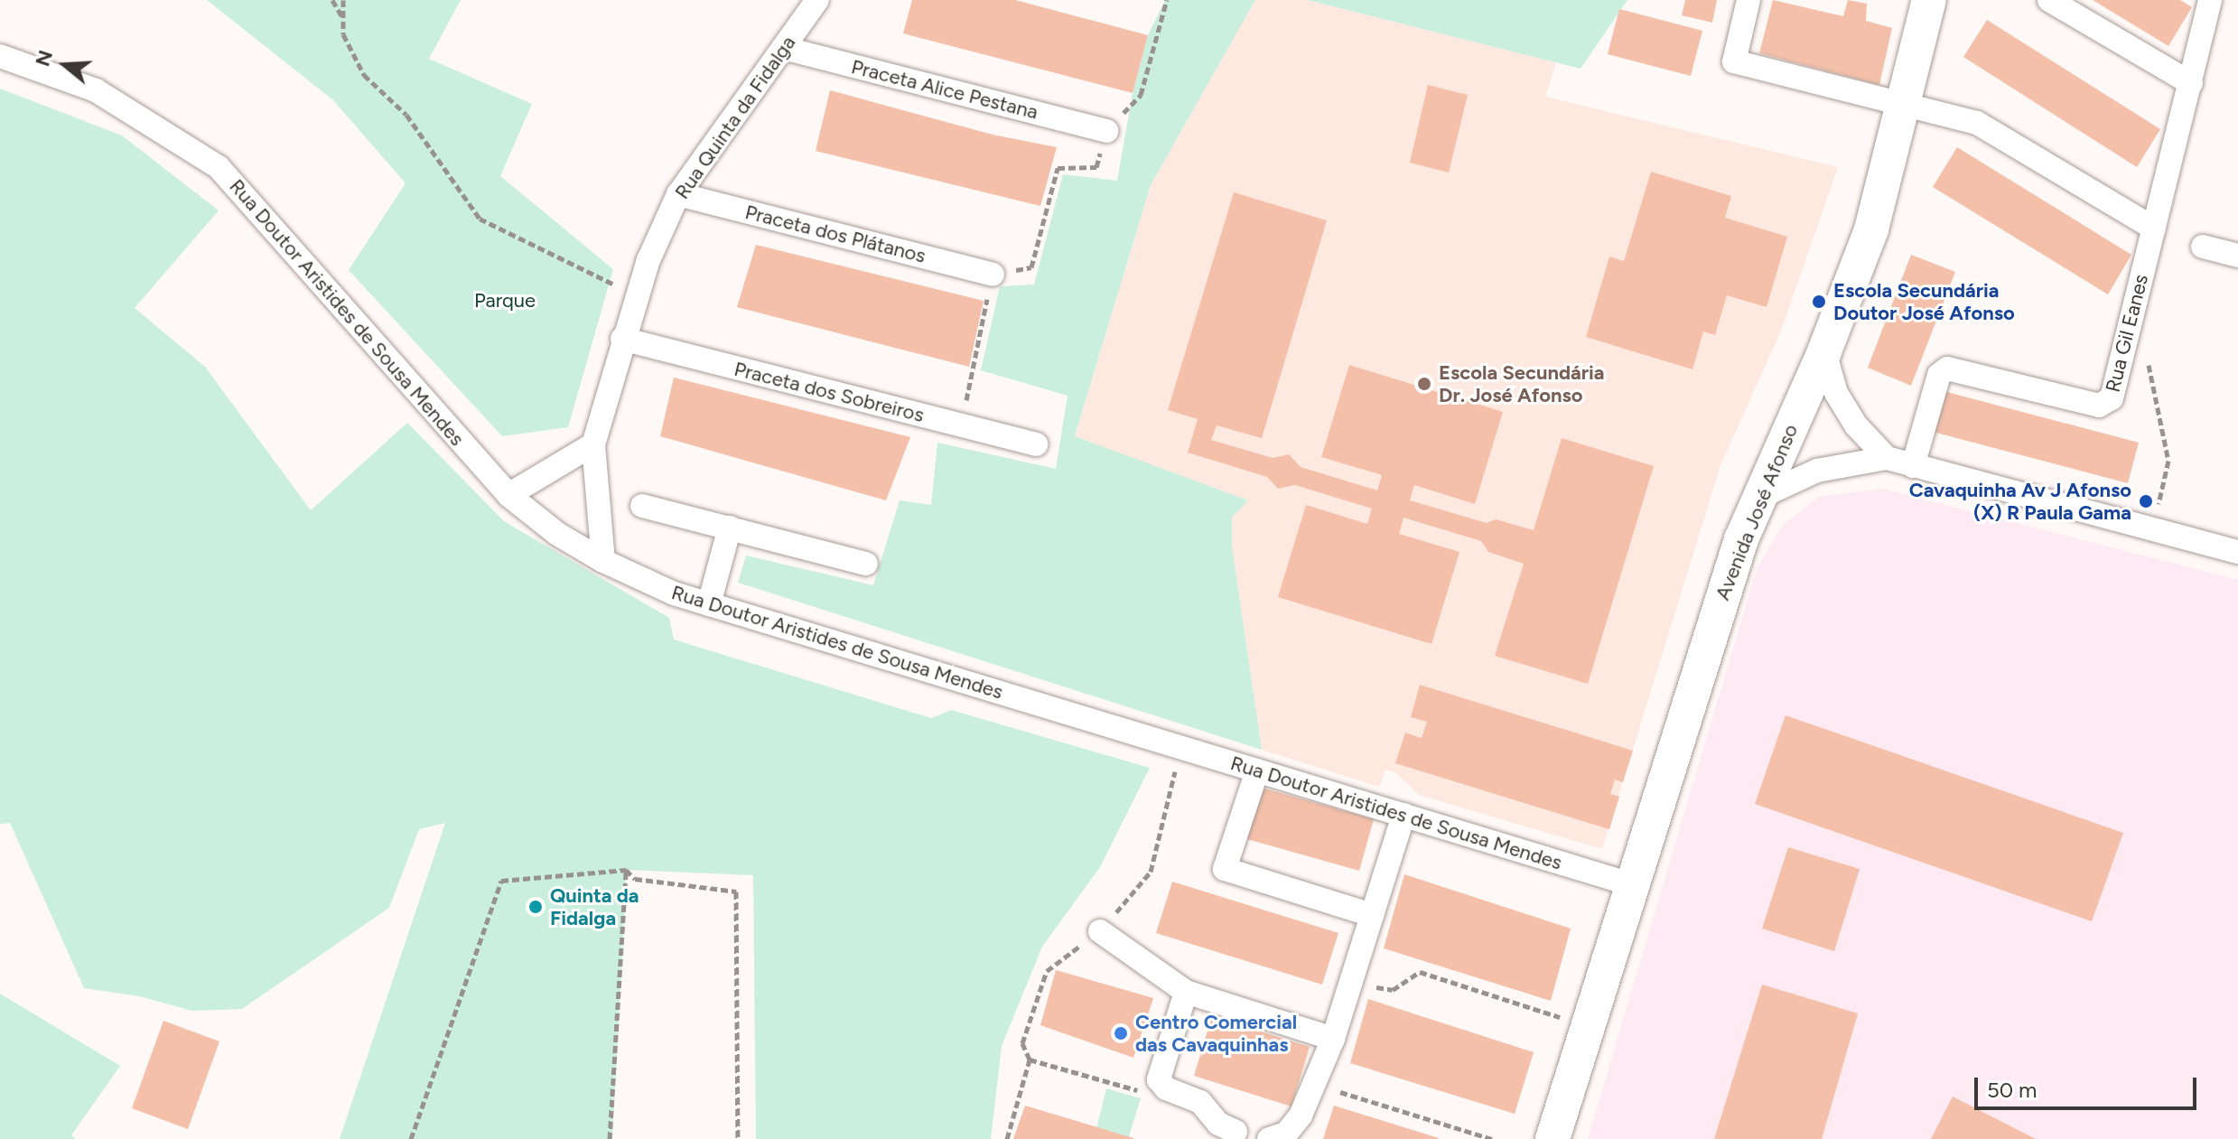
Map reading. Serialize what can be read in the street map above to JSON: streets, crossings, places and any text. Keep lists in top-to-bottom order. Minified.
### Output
{"streets":{"street":["Praceta Alice Pestana","Rua Quinta da Fidalga","Praceta dos Plátanos","Rua Doutor Aristides de Sousa Mendes","Rua Gil Eanes","Praceta dos Sobreiros","Avenida José Afonso"]},"crossings":[["Praceta Alice Pestana","Rua Quinta da Fidalga"],["Rua Quinta da Fidalga","Praceta dos Plátanos"],["Rua Quinta da Fidalga","Rua Doutor Aristides de Sousa Mendes"],["Rua Quinta da Fidalga","Praceta dos Sobreiros"],["Rua Doutor Aristides de Sousa Mendes","Avenida José Afonso"]],"parks":["Parque"],"places":["Escola Secundária Doutor José Afonso","Escola Secundária Dr. José Afonso","Cavaquinha Av J Afonso (X) R Paula Gama","Quinta da Fidalga","Centro Comercial das Cavaquinhas"],"scale_bar":"50 m","north":"left"}
